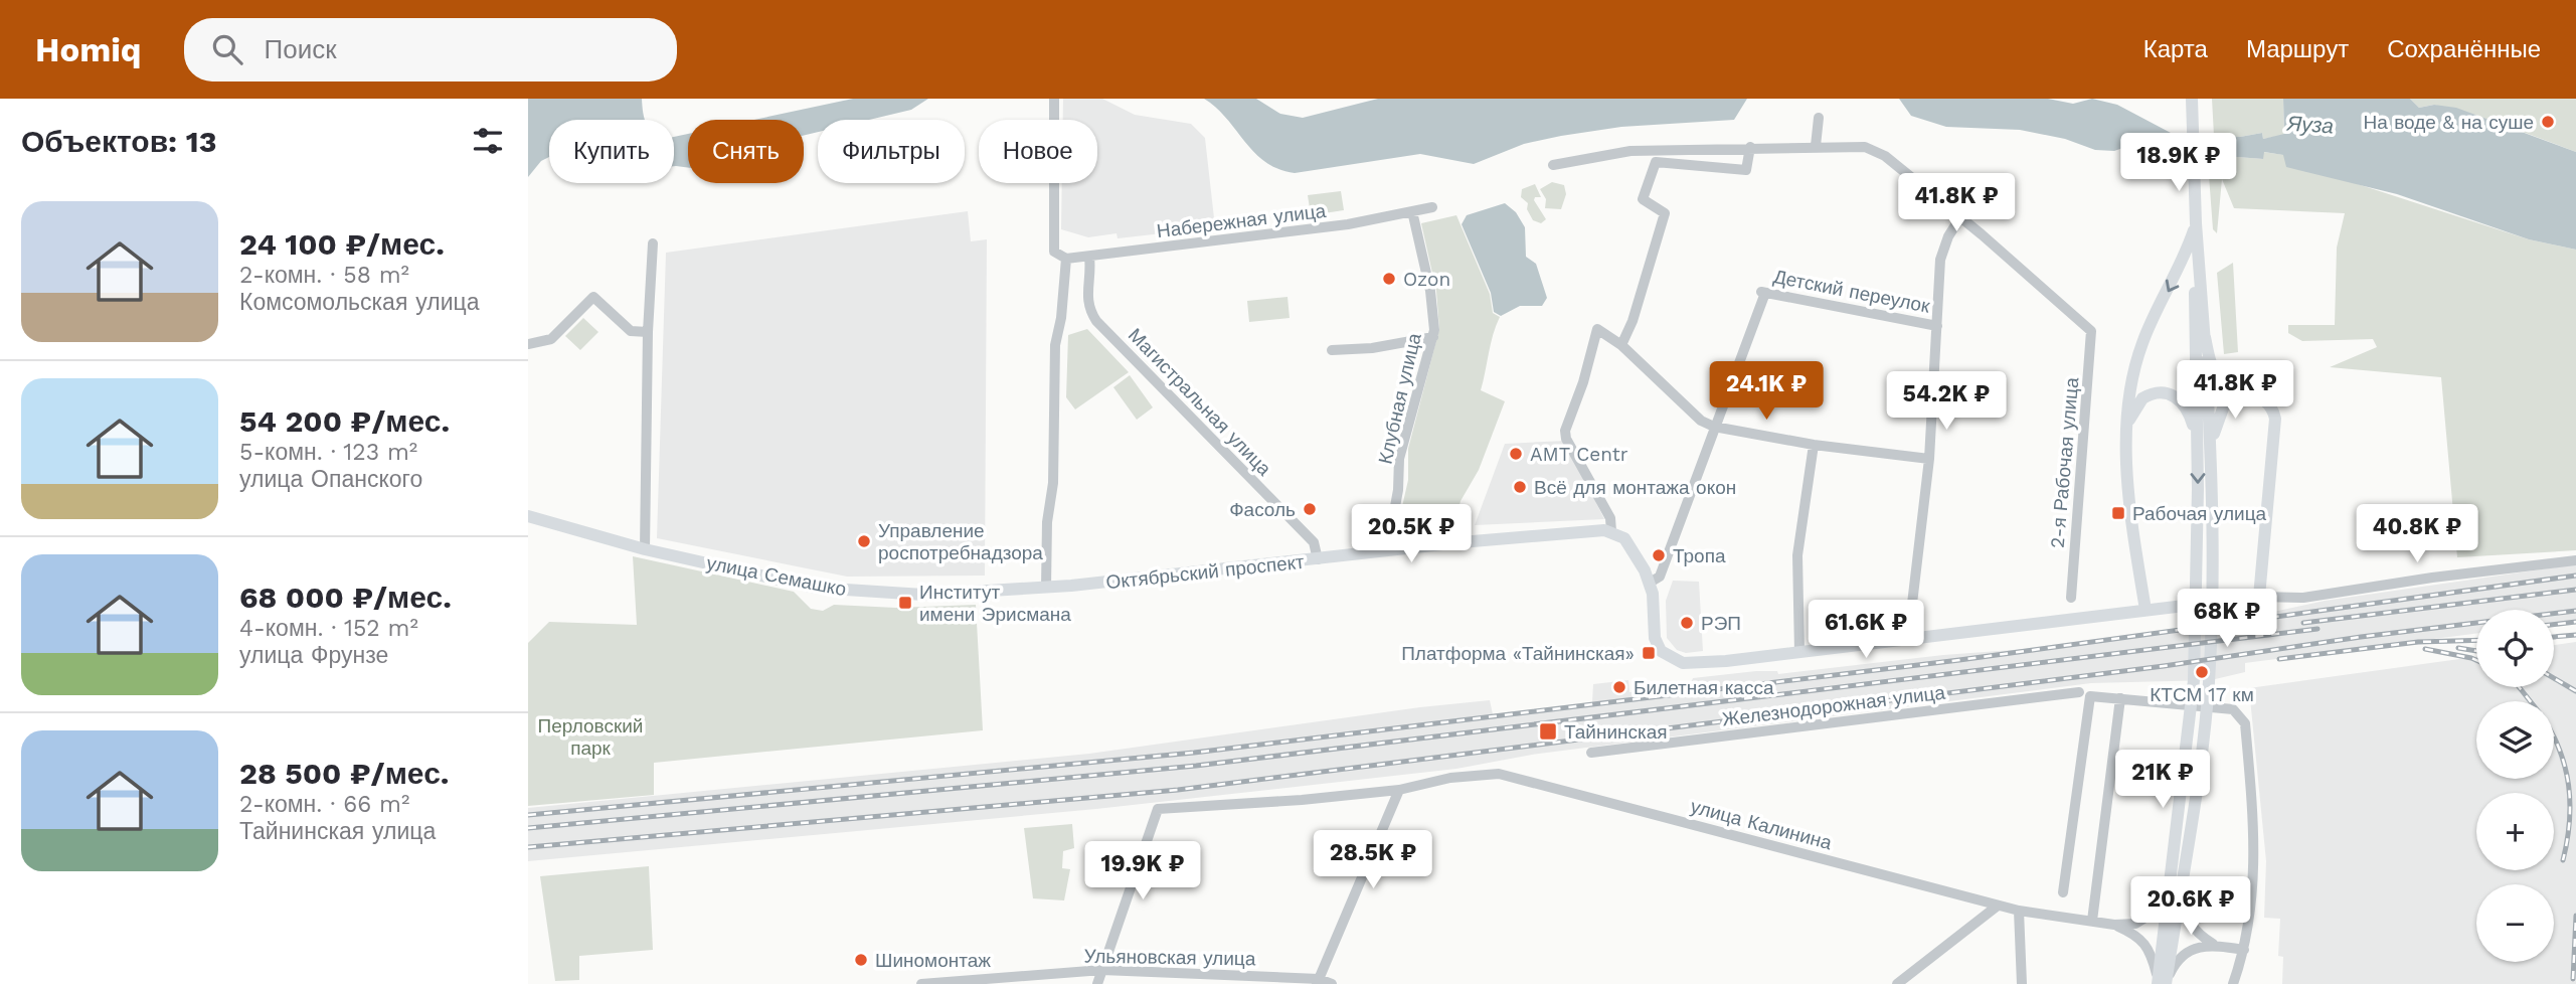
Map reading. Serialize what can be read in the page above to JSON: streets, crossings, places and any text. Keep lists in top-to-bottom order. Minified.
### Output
{"streets":{"main road":["Октябрьский проспект","улица Семашко"],"street":["Набережная улица","Детский переулок","Клубная улица","Магистральная улица","2-я Рабочая улица","Железнодорожная улица","улица Калинина","Ульяновская улица"]},"crossings":[["Набережная улица","Клубная улица"],["Набережная улица","Магистральная улица"],["Клубная улица","Октябрьский проспект"],["Магистральная улица","Октябрьский проспект"],["Октябрьский проспект","улица Семашко"]],"water":["Яуза"],"parks":["Перловский парк"],"places":{"other":["На воде & на суше","Ozon","AMT Centr","Всё для монтажа окон","Фасоль","Управление роспотребнадзора","Тропа","РЭП","КТСМ 17 км","Билетная касса","Шиномонтаж"],"transit":["Рабочая улица","Институт имени Эрисмана","Платформа «Тайнинская»","Тайнинская"]},"page":{"header":"Homiq","search":"Поиск","nav":["Карта","Маршрут","Сохранённые"],"heading":"Объектов: 13","chip":["Купить","Снять","Фильтры","Новое"],"price":["18.9K ₽","41.8K ₽","41.8K ₽","24.1K ₽","54.2K ₽","20.5K ₽","40.8K ₽","68K ₽","61.6K ₽","21K ₽","28.5K ₽","19.9K ₽","20.6K ₽"],"list":[{"name":"24 100 ₽/мес.","note":"2-комн. · 58 m² · Комсомольская улица"},{"name":"54 200 ₽/мес.","note":"5-комн. · 123 m² · улица Опанского"},{"name":"68 000 ₽/мес.","note":"4-комн. · 152 m² · улица Фрунзе"},{"name":"28 500 ₽/мес.","note":"2-комн. · 66 m² · Тайнинская улица"}],"map_buttons":["+","−"]}}
